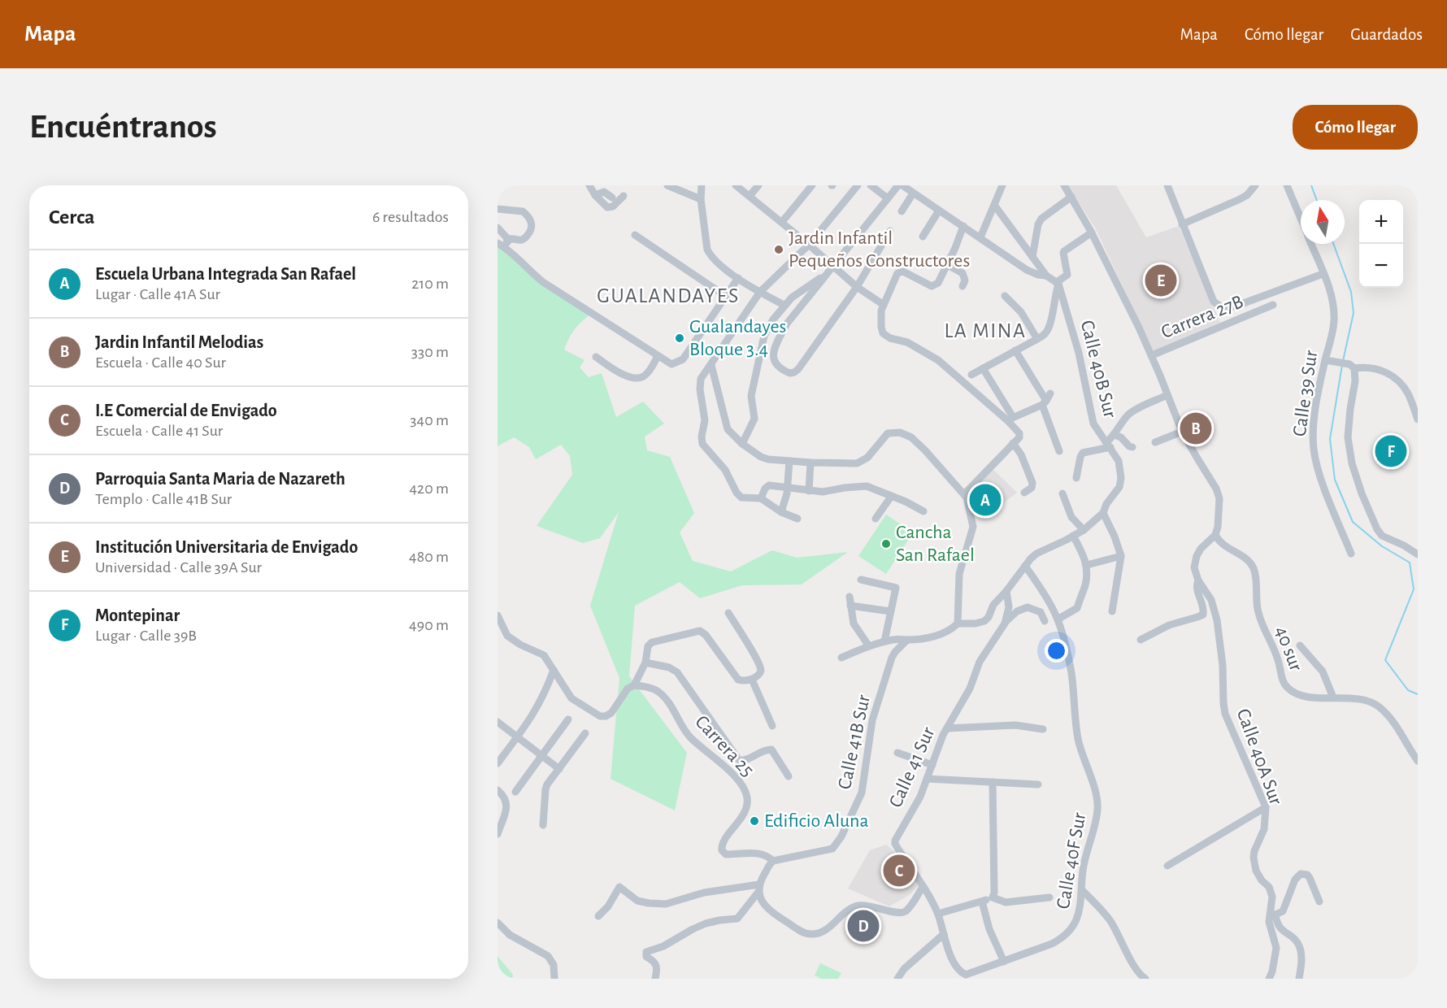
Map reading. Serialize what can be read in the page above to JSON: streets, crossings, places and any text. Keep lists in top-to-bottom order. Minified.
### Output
{"streets":{"street":["Carrera 27B","Calle 40B Sur","Calle 39 Sur","40 sur","Calle 41B Sur","Carrera 25","Calle 40A Sur","Calle 41 Sur","Calle 40F Sur"]},"crossings":[["40 sur","Calle 40A Sur"],["Calle 41B Sur","Carrera 25"]],"districts":["GUALANDAYES","LA MINA"],"places":["Jardin Infantil Pequeños Constructores","Gualandayes Bloque 3.4","Cancha San Rafael","Edificio Aluna"],"north":"top","page":{"header":"Mapa","nav":["Mapa","Cómo llegar","Guardados"],"buttons":"Cómo llegar","title":"Encuéntranos","heading":["Cerca","6 resultados"],"map_buttons":["+","−"],"list":[{"mark":"A","name":"Escuela Urbana Integrada San Rafael","note":"Lugar · Calle 41A Sur","value":"210 m"},{"mark":"B","name":"Jardin Infantil Melodias","note":"Escuela · Calle 40 Sur","value":"330 m"},{"mark":"C","name":"I.E Comercial de Envigado","note":"Escuela · Calle 41 Sur","value":"340 m"},{"mark":"D","name":"Parroquia Santa Maria de Nazareth","note":"Templo · Calle 41B Sur","value":"420 m"},{"mark":"E","name":"Institución Universitaria de Envigado","note":"Universidad · Calle 39A Sur","value":"480 m"},{"mark":"F","name":"Montepinar","note":"Lugar · Calle 39B","value":"490 m"}],"pins":["E","B","F","A","C","D"]}}
